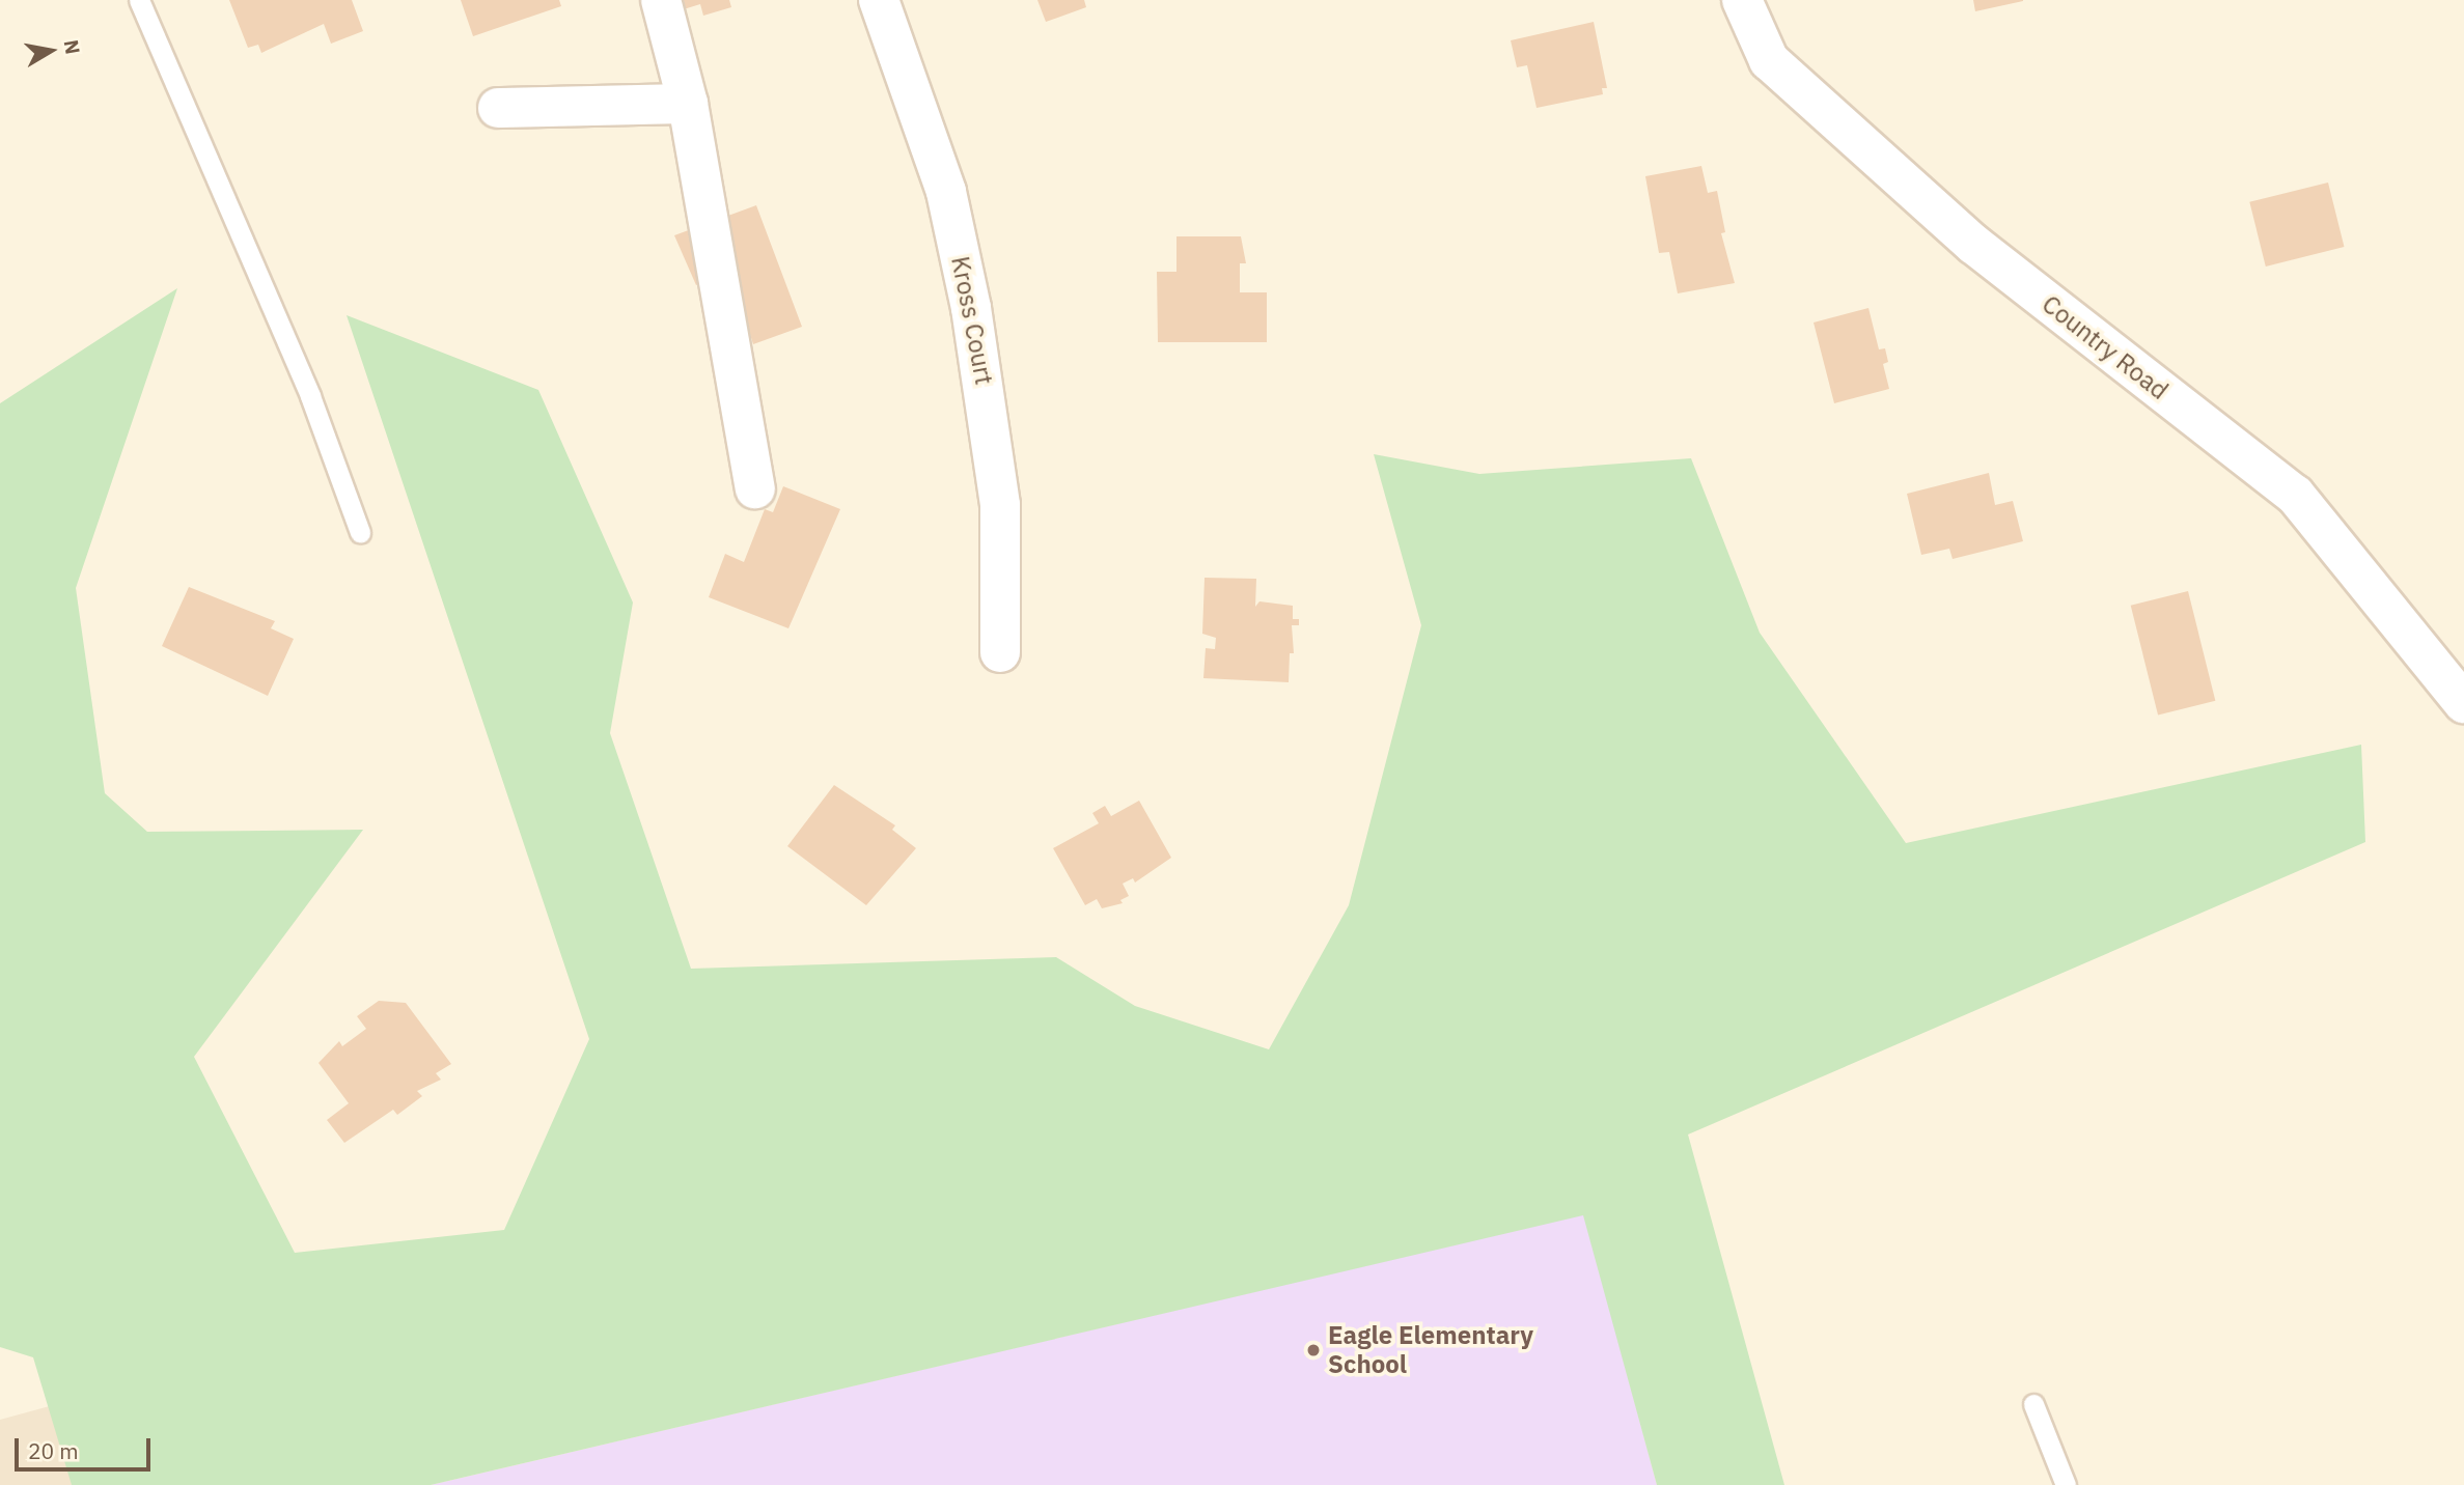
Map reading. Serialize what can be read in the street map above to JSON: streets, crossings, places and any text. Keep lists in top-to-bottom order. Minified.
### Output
{"streets":{"street":["Kross Court","Country Road"]},"places":["Eagle Elementary School"],"scale_bar":"20 m","north":"right"}
